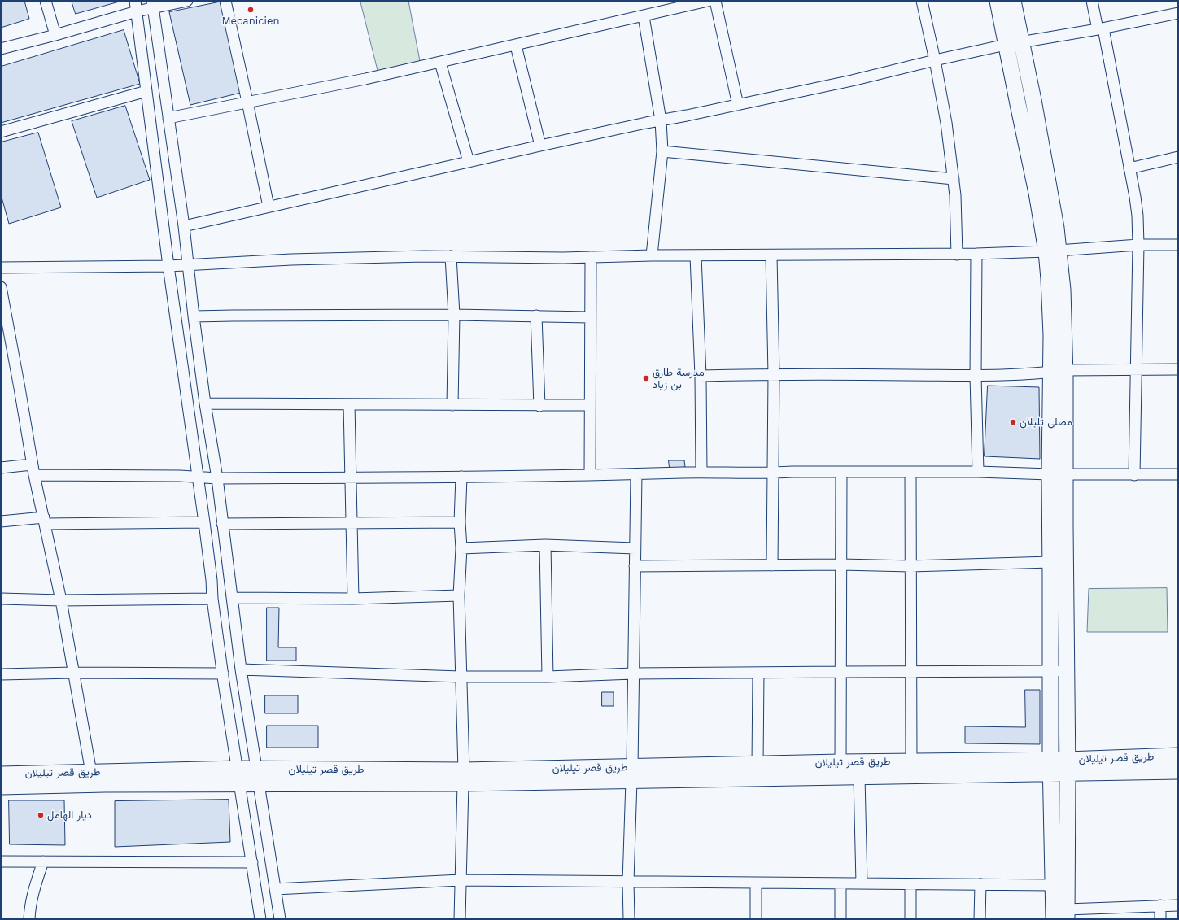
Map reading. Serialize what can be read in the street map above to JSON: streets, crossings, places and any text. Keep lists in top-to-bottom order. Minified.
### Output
{"streets":{"main road":["طريق قصر تيليلان"]},"places":["Mécanicien","مدرسة طارق بن زياد","مصلى تليلان","ديار الهامل"]}
